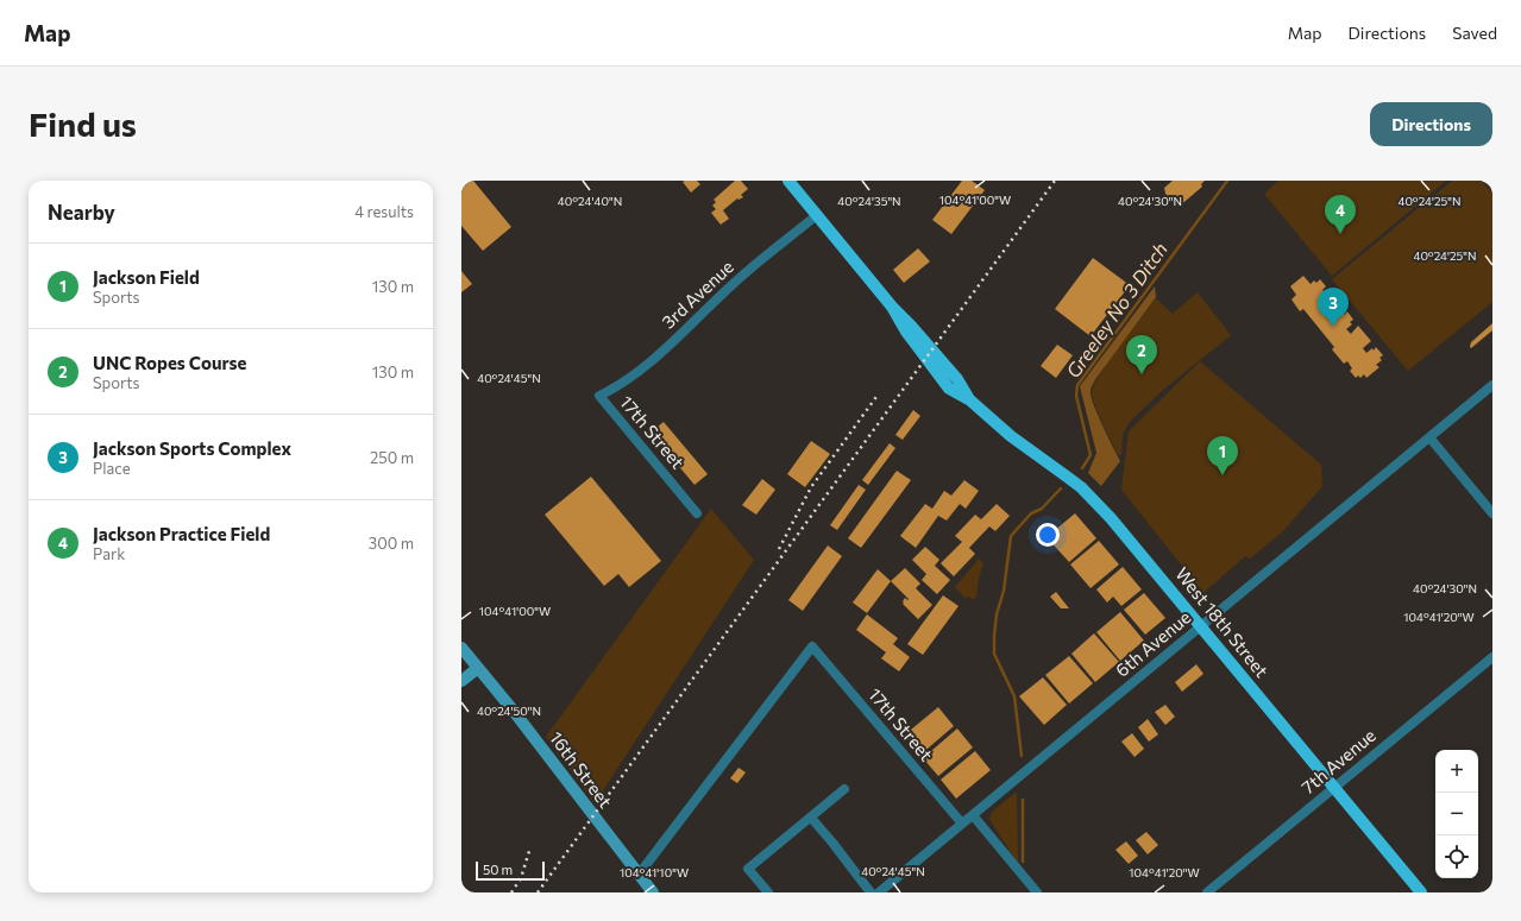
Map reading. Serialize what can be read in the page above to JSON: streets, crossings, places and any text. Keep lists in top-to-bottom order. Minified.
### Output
{"streets":{"main road":["West 18th Street","16th Street"],"street":["3rd Avenue","17th Street","6th Avenue","7th Avenue"]},"crossings":[["3rd Avenue","17th Street"],["3rd Avenue","West 18th Street"],["17th Street","6th Avenue"],["17th Street","16th Street"],["West 18th Street","6th Avenue"],["West 18th Street","7th Avenue"]],"water":["Greeley No 3 Ditch"],"scale_bar":"50 m","page":{"header":"Map","nav":["Map","Directions","Saved"],"buttons":"Directions","title":"Find us","heading":["Nearby","4 results"],"pins":["4","3","2","1"],"list":[{"mark":"1","name":"Jackson Field","note":"Sports","value":"130 m"},{"mark":"2","name":"UNC Ropes Course","note":"Sports","value":"130 m"},{"mark":"3","name":"Jackson Sports Complex","note":"Place","value":"250 m"},{"mark":"4","name":"Jackson Practice Field","note":"Park","value":"300 m"}],"map_buttons":["+","−"],"scale":"50 m"},"coordinates":["104°41'00\"W","40°24'35\"N","40°24'40\"N","40°24'30\"N","40°24'25\"N","40°24'45\"N","104°41'20\"W","40°24'50\"N","104°41'10\"W"]}
